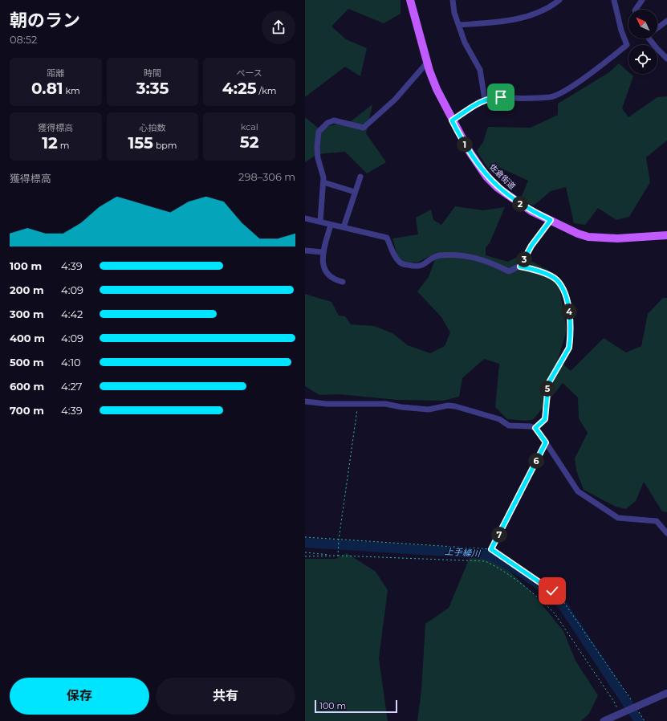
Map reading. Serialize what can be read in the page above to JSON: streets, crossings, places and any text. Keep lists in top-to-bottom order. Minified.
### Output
{"streets":{"main road":["佐倉街道"]},"water":["上手繰川"],"scale_bar":"100 m","north":"top left","page":{"heading":["朝のラン","08:52"],"stats":[["距離","0.81 km"],["時間","3:35"],["ペース","4:25 /km"],["獲得標高","12 m"],["心拍数","155 bpm"],["kcal","52"]],"pins":["1","2","3","4","5","6","7"],"chart":["獲得標高","298–306 m"],"list":[{"name":"100 m","note":"4:39"},{"name":"200 m","note":"4:09"},{"name":"300 m","note":"4:42"},{"name":"400 m","note":"4:09"},{"name":"500 m","note":"4:10"},{"name":"600 m","note":"4:27"},{"name":"700 m","note":"4:39"}],"buttons":["保存","共有"],"scale":"100 m"}}
